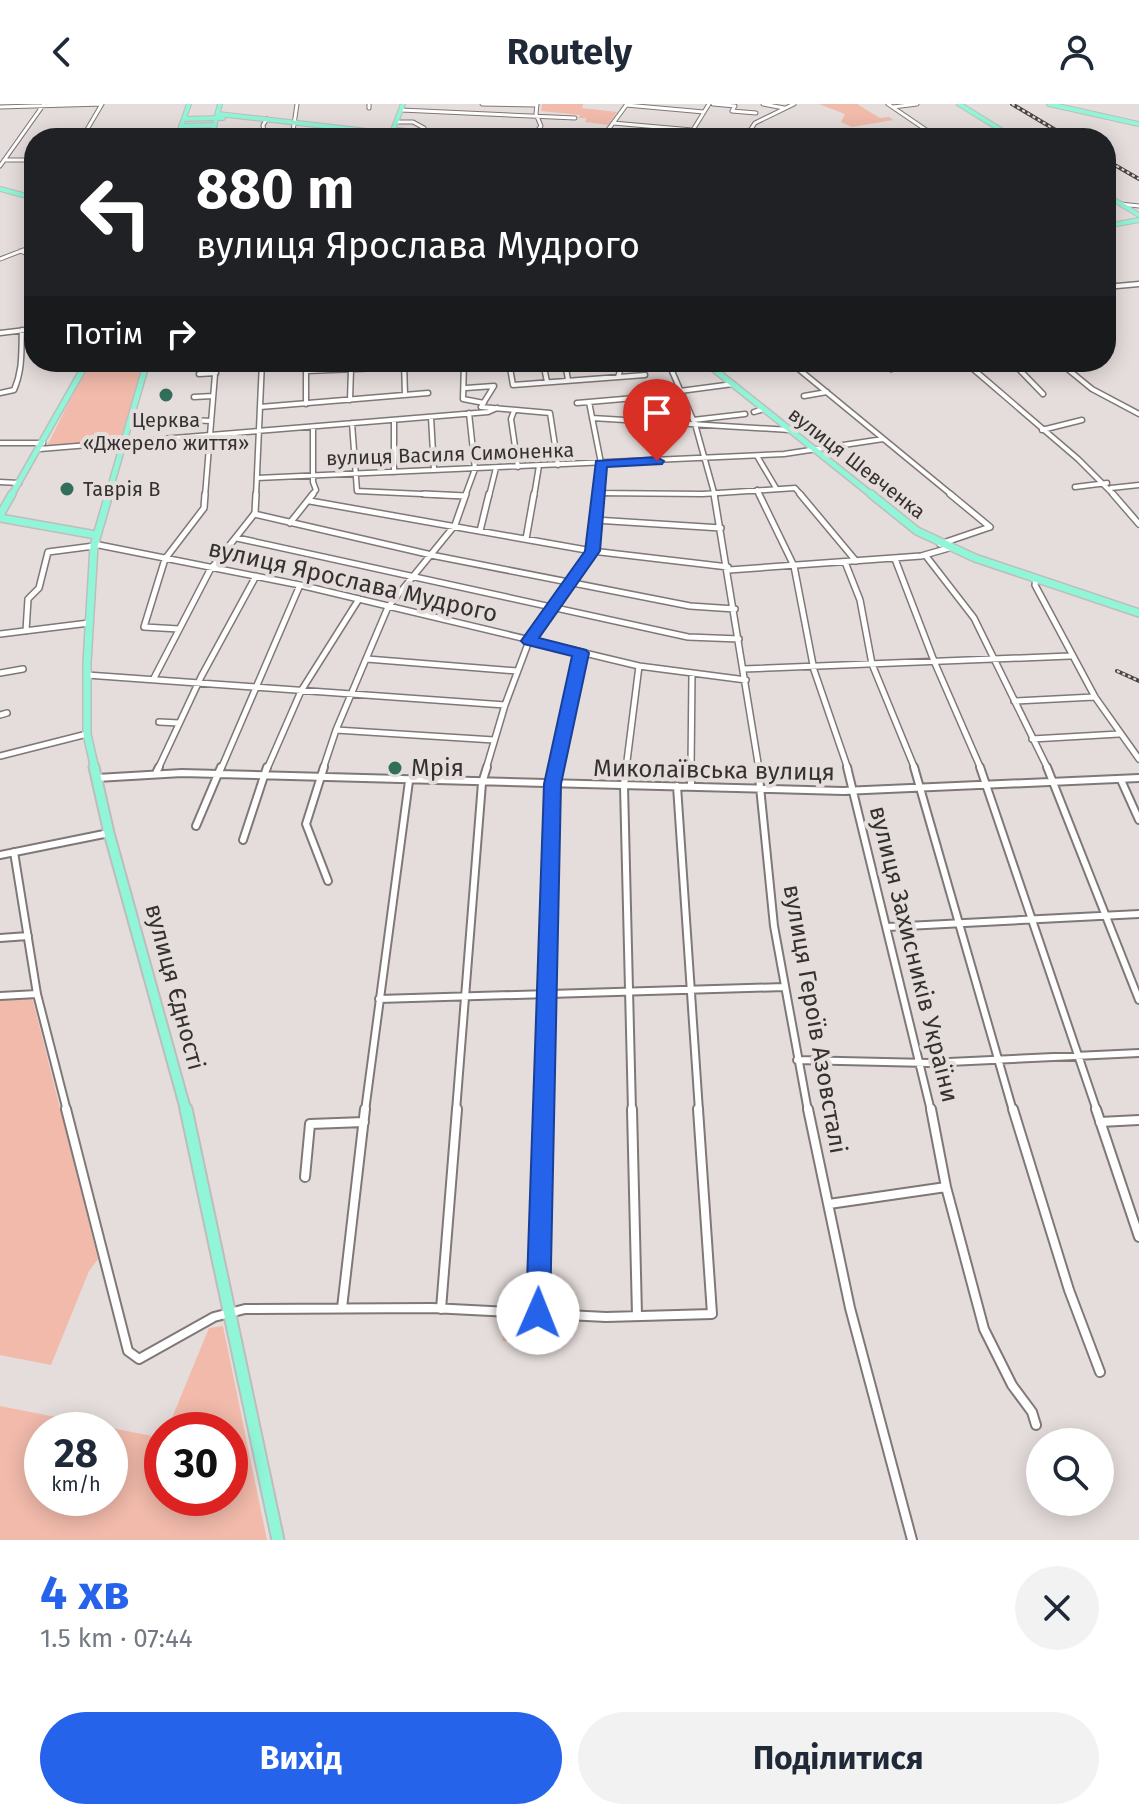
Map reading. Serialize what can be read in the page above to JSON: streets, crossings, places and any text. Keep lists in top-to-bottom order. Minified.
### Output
{"streets":{"main road":["вулиця Шевченка","вулиця Ярослава Мудрого","вулиця Єдності"],"street":["вулиця Василя Симоненка","Миколаївська вулиця","вулиця Захисників України","вулиця Героїв Азовсталі"]},"crossings":[["вулиця Василя Симоненка","вулиця Шевченка"],["вулиця Василя Симоненка","вулиця Героїв Азовсталі"],["вулиця Ярослава Мудрого","вулиця Єдності"],["вулиця Ярослава Мудрого","вулиця Героїв Азовсталі"],["Миколаївська вулиця","вулиця Захисників України"],["Миколаївська вулиця","вулиця Єдності"],["Миколаївська вулиця","вулиця Героїв Азовсталі"]],"places":["Церква «Джерело життя»","Таврія В","Мрія"],"page":{"header":"Routely","turn":["880 m","вулиця Ярослава Мудрого"],"then":"Потім","speed":"28 km/h","limit":"30","heading":["4 хв","1.5 km · 07:44"],"buttons":["Вихід","Поділитися"]}}
